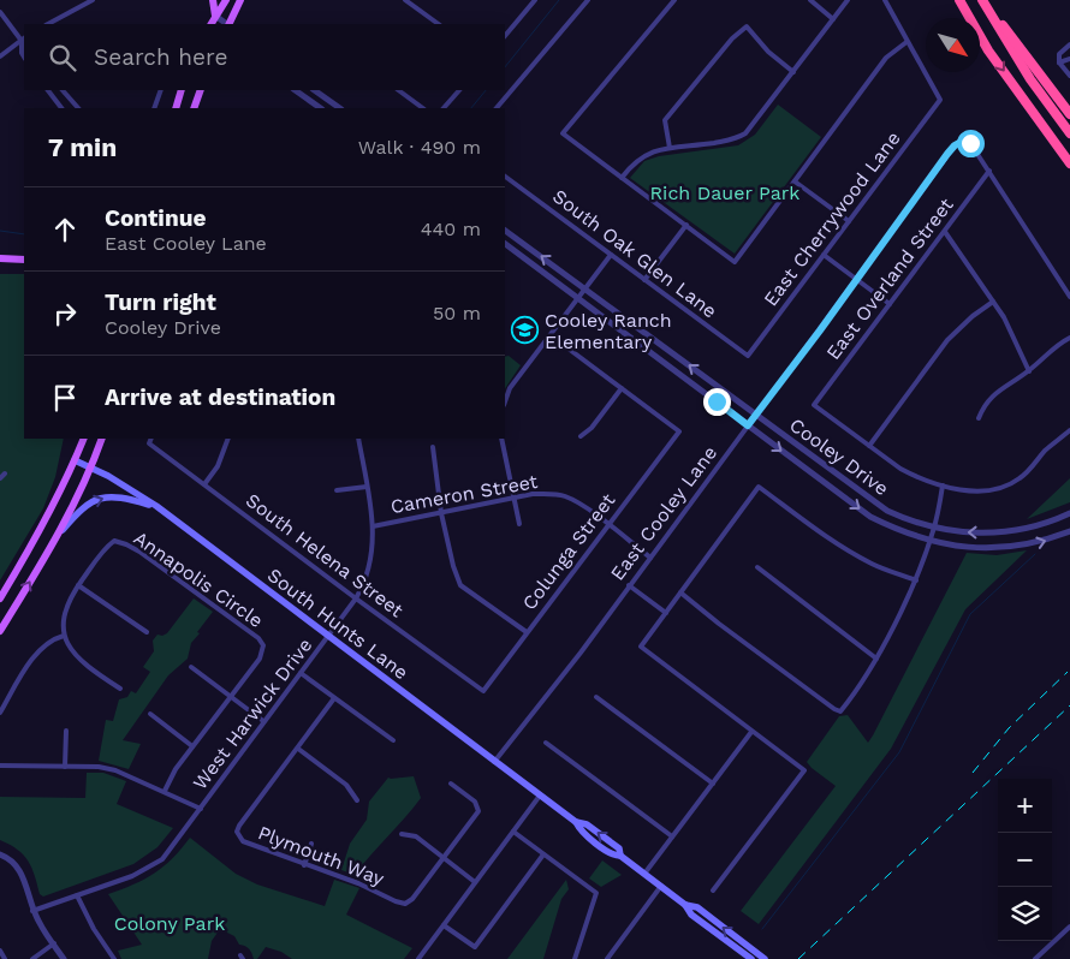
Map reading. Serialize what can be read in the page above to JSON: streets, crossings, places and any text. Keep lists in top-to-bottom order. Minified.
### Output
{"streets":{"main road":["South Hunts Lane"],"street":["East Cherrywood Lane","South Oak Glen Lane","East Overland Street","Cooley Drive","Cameron Street","East Cooley Lane","Colunga Street","South Helena Street","Annapolis Circle","West Harwick Drive","Plymouth Way"]},"crossings":[["East Cherrywood Lane","South Oak Glen Lane"],["East Overland Street","East Cooley Lane"],["Cooley Drive","East Cooley Lane"],["Cameron Street","East Cooley Lane"],["Cameron Street","Colunga Street"],["Cameron Street","West Harwick Drive"],["East Cooley Lane","South Hunts Lane"],["Colunga Street","South Helena Street"],["South Helena Street","West Harwick Drive"],["South Hunts Lane","West Harwick Drive"]],"parks":["Rich Dauer Park","Colony Park"],"places":{"school or university":["Cooley Ranch Elementary"]},"north":"bottom right","page":{"search":"Search here","heading":["7 min","Walk · 490 m"],"list":[["Continue","East Cooley Lane","440 m"],["Turn right","Cooley Drive","50 m"],"Arrive at destination"],"map_buttons":["+","−"]}}
